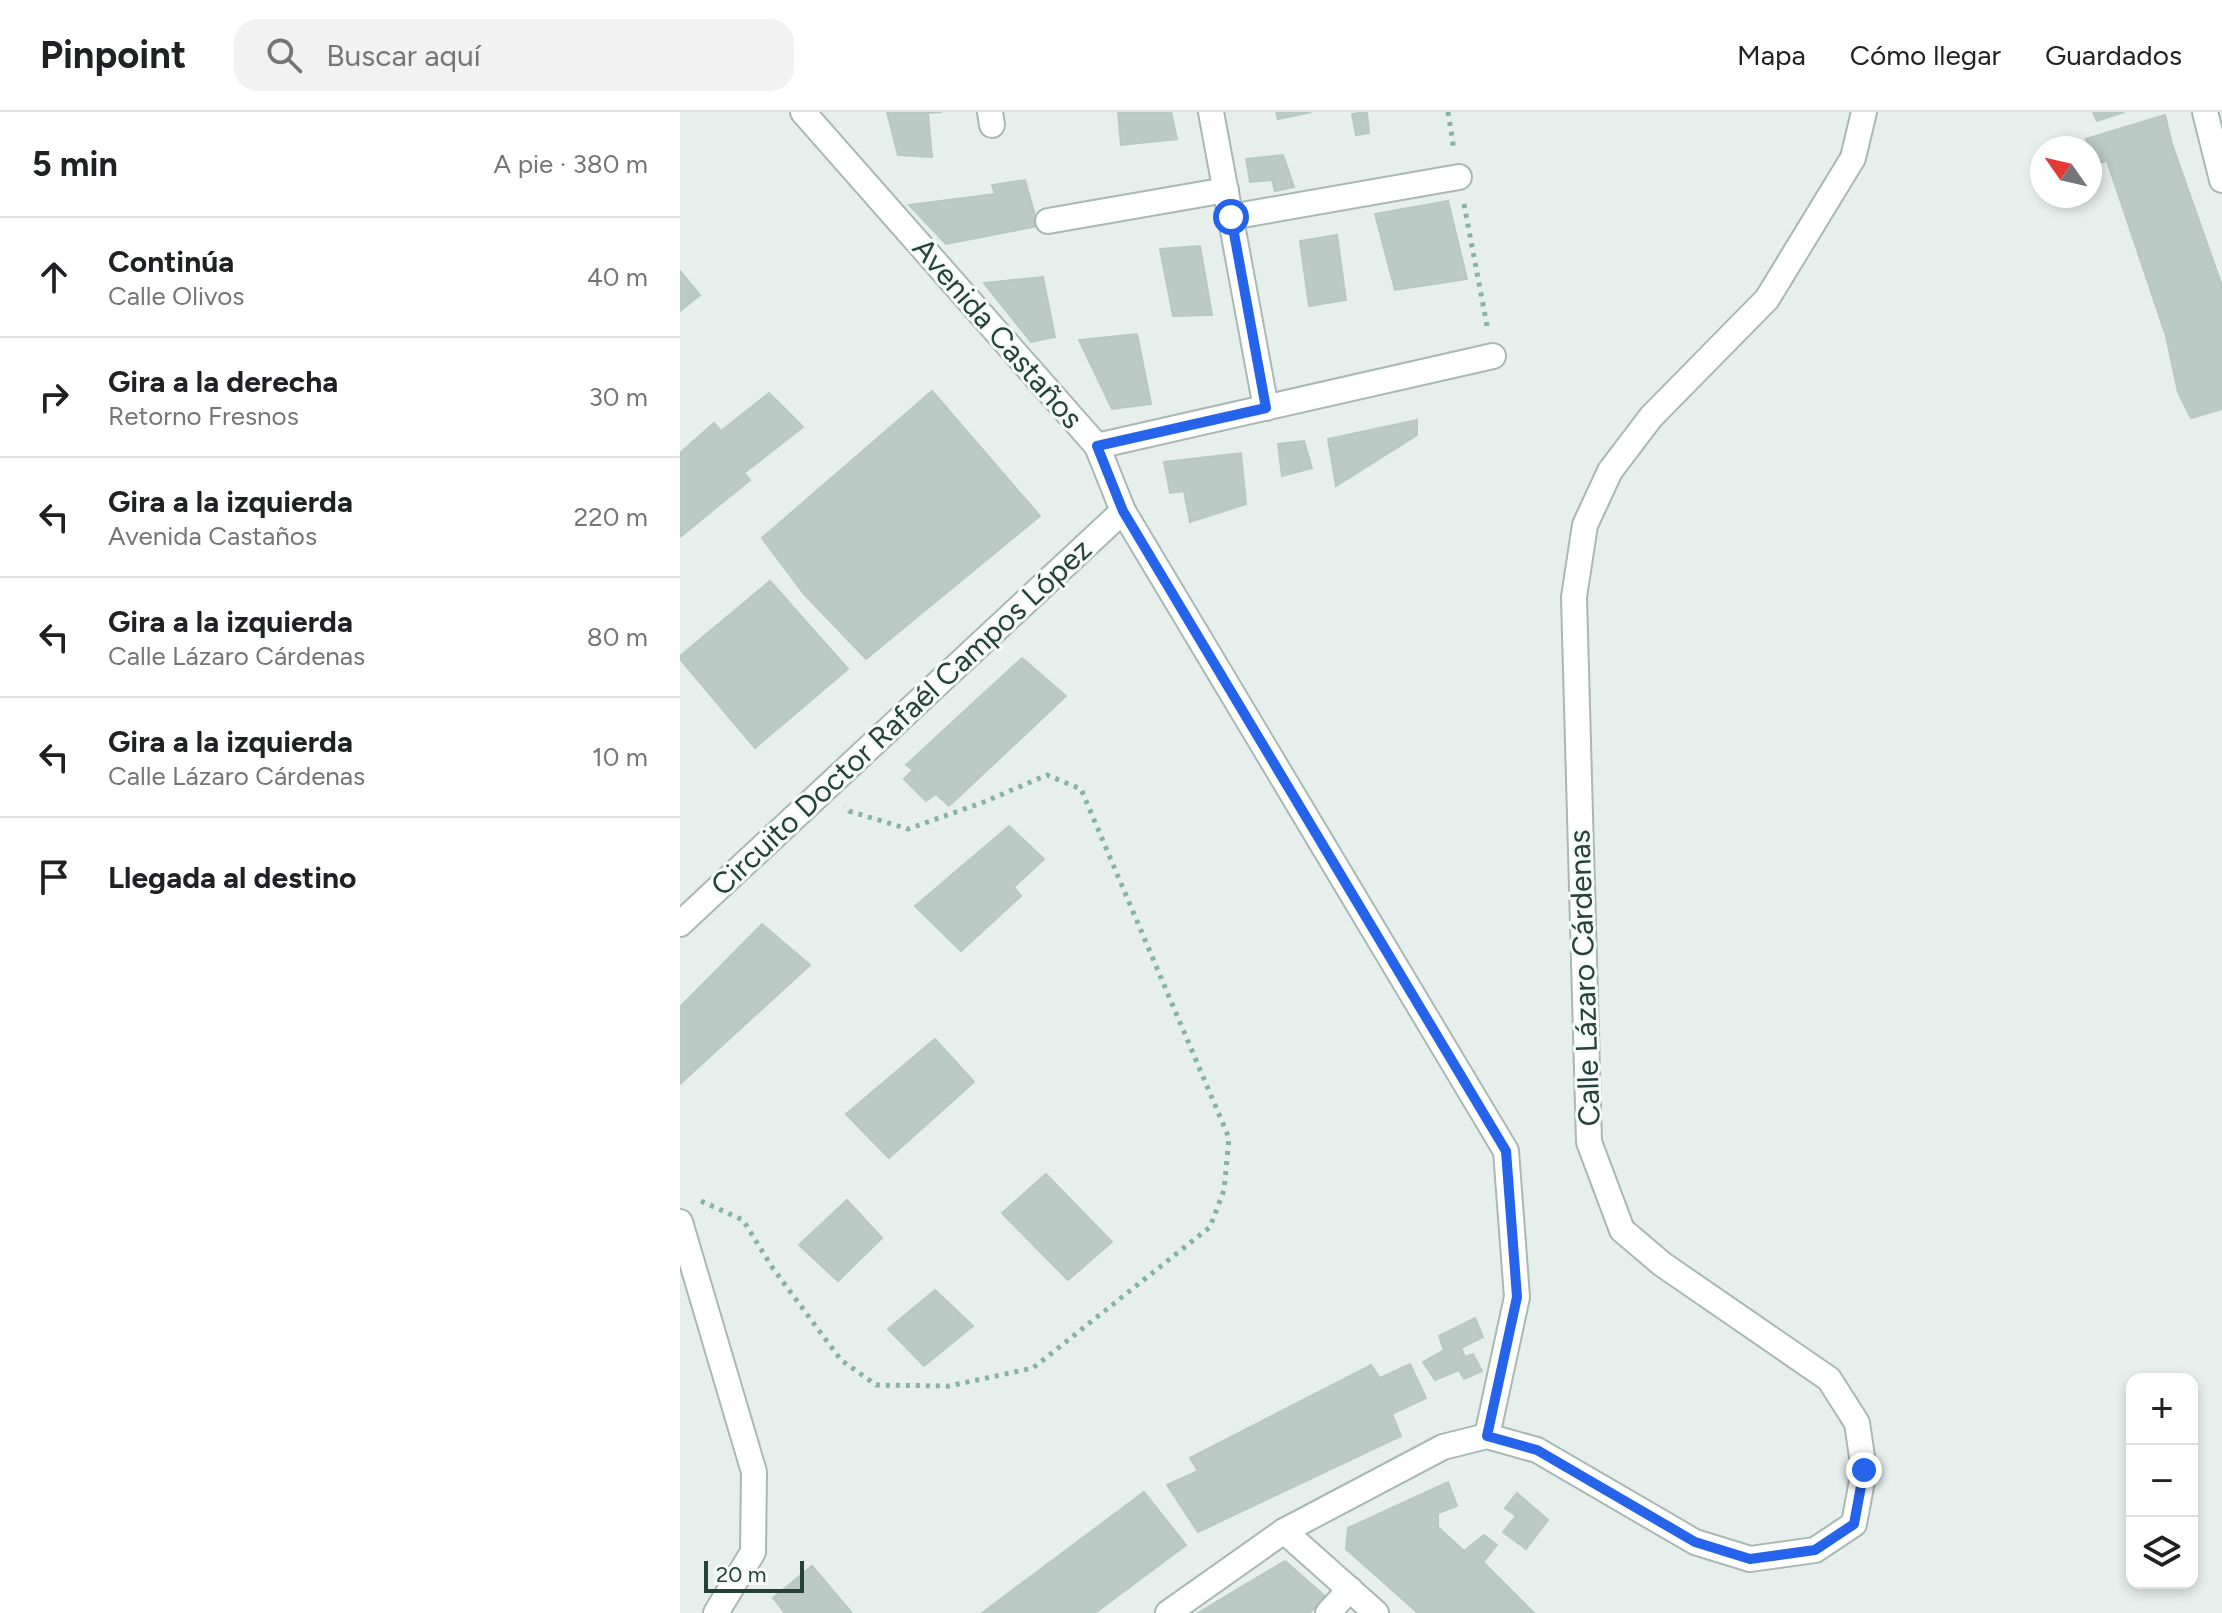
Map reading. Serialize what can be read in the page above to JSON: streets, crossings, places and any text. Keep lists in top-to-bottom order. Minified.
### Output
{"streets":{"street":["Avenida Castaños","Circuito Doctor Rafaél Campos López","Calle Lázaro Cárdenas"]},"crossings":[["Avenida Castaños","Circuito Doctor Rafaél Campos López"],["Avenida Castaños","Calle Lázaro Cárdenas"]],"scale_bar":"20 m","north":"top left","page":{"header":"Pinpoint","search":"Buscar aquí","nav":["Mapa","Cómo llegar","Guardados"],"heading":["5 min","A pie · 380 m"],"list":[["Continúa","Calle Olivos","40 m"],["Gira a la derecha","Retorno Fresnos","30 m"],["Gira a la izquierda","Avenida Castaños","220 m"],["Gira a la izquierda","Calle Lázaro Cárdenas","80 m"],["Gira a la izquierda","Calle Lázaro Cárdenas","10 m"],"Llegada al destino"],"map_buttons":["+","−"],"scale":"20 m"}}
